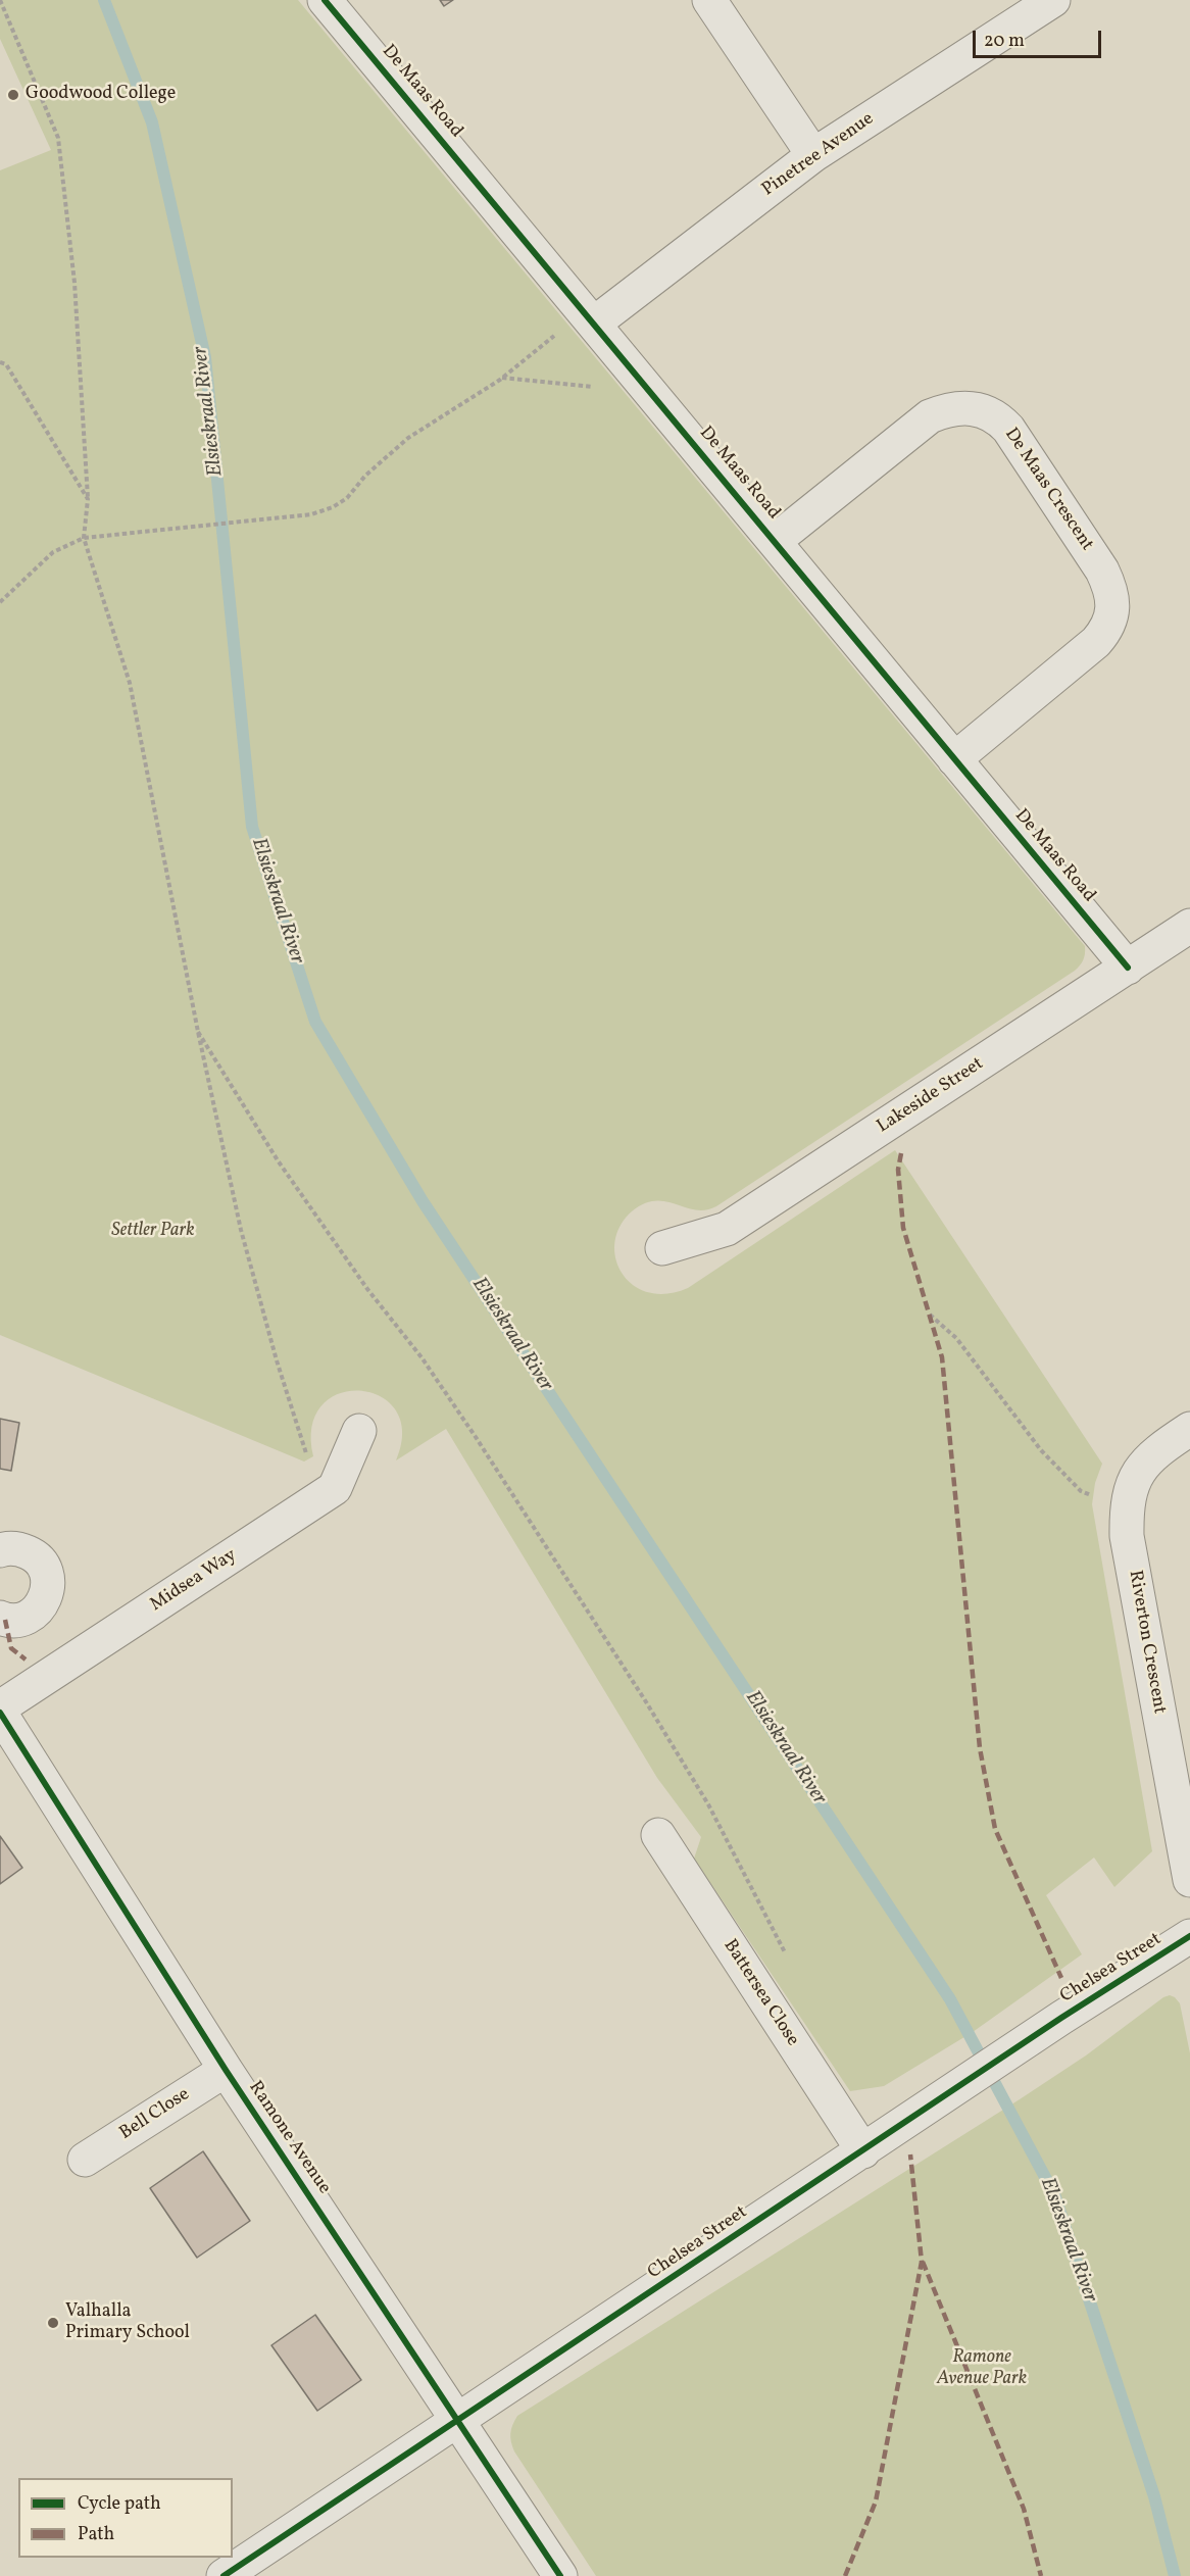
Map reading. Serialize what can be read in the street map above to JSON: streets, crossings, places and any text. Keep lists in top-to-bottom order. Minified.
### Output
{"streets":{"street":["De Maas Road","Pinetree Avenue","De Maas Crescent","Lakeside Street","Midsea Way","Riverton Crescent","Chelsea Street","Battersea Close","Bell Close","Ramone Avenue"]},"crossings":[["De Maas Road","Pinetree Avenue"],["De Maas Road","De Maas Crescent"],["De Maas Road","Lakeside Street"],["Chelsea Street","Battersea Close"],["Chelsea Street","Ramone Avenue"],["Bell Close","Ramone Avenue"]],"water":["Elsieskraal River"],"parks":["Settler Park","Ramone Avenue Park"],"places":["Goodwood College","Valhalla Primary School"],"legend":["Cycle path","Path"],"scale_bar":"20 m"}
